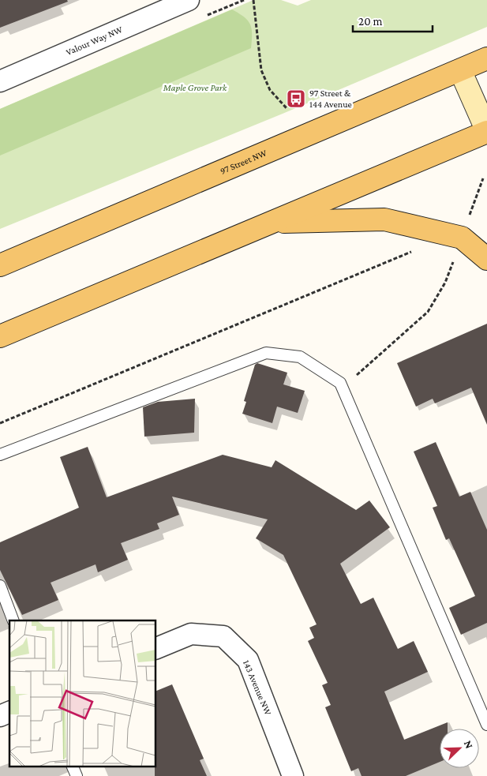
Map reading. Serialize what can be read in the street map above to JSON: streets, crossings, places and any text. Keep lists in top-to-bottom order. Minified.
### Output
{"streets":{"main road":["97 Street NW"],"street":["Valour Way NW","143 Avenue NW"]},"parks":["Maple Grove Park"],"places":{"bus stop":["97 Street & 144 Avenue"]},"scale_bar":"20 m","north":"top right"}
